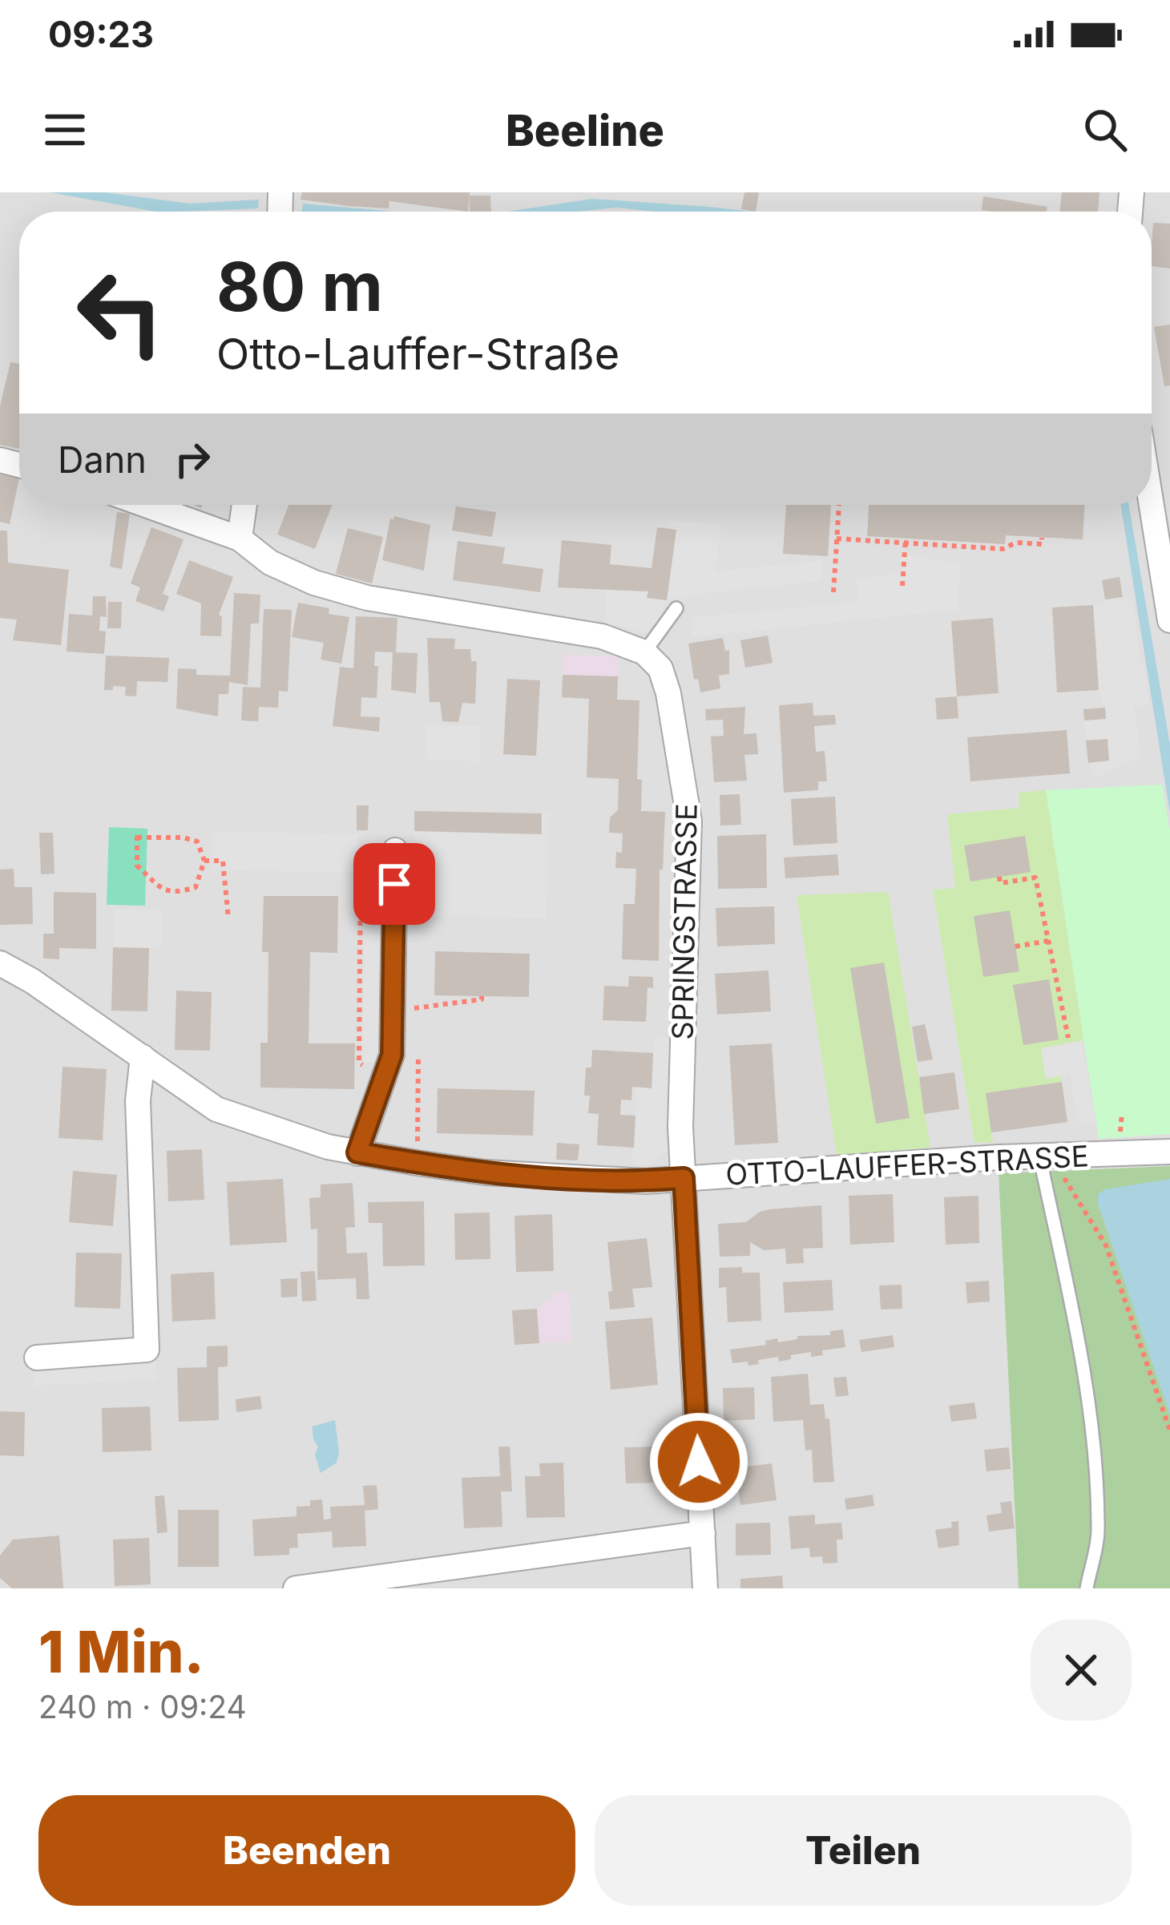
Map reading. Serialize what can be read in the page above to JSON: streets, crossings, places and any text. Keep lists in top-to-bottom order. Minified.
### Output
{"streets":{"street":["SPRINGSTRASSE","OTTO-LAUFFER-STRASSE"]},"crossings":[["SPRINGSTRASSE","OTTO-LAUFFER-STRASSE"]],"page":{"status":"09:23","header":"Beeline","turn":["80 m","Otto-Lauffer-Straße"],"then":"Dann","heading":["1 Min.","240 m · 09:24"],"buttons":["Beenden","Teilen"]}}
